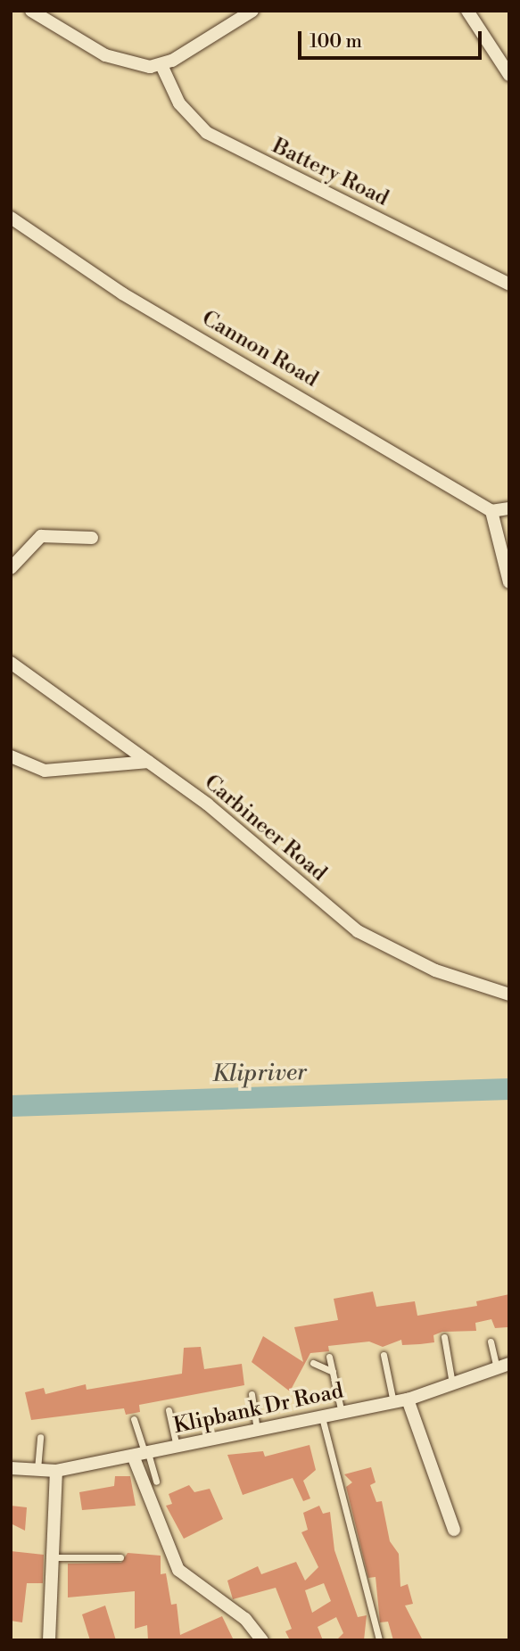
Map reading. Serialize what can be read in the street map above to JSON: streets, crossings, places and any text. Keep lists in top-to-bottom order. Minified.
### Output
{"streets":{"street":["Battery Road","Cannon Road","Carbineer Road","Klipbank Dr Road"]},"water":["Klipriver"],"scale_bar":"100 m"}
